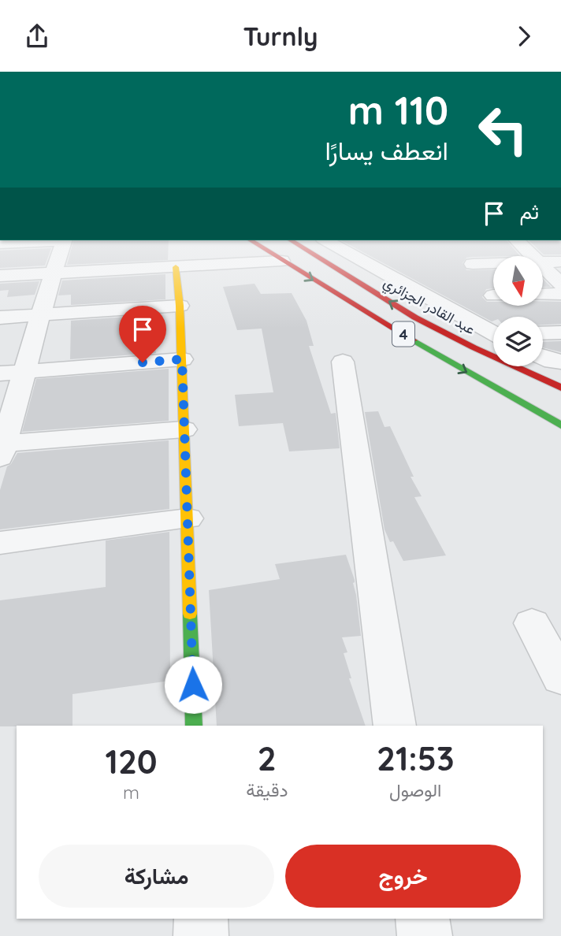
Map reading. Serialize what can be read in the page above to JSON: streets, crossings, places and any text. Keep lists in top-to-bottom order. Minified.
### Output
{"streets":{"main road":["عبد القادر الجزائري","4"]},"north":"bottom","page":{"header":"Turnly","turn":["110 m","انعطف يسارًا"],"then":"ثم","eta":["21:53","الوصول","2","دقيقة","120","m"],"buttons":["خروج","مشاركة"]}}
